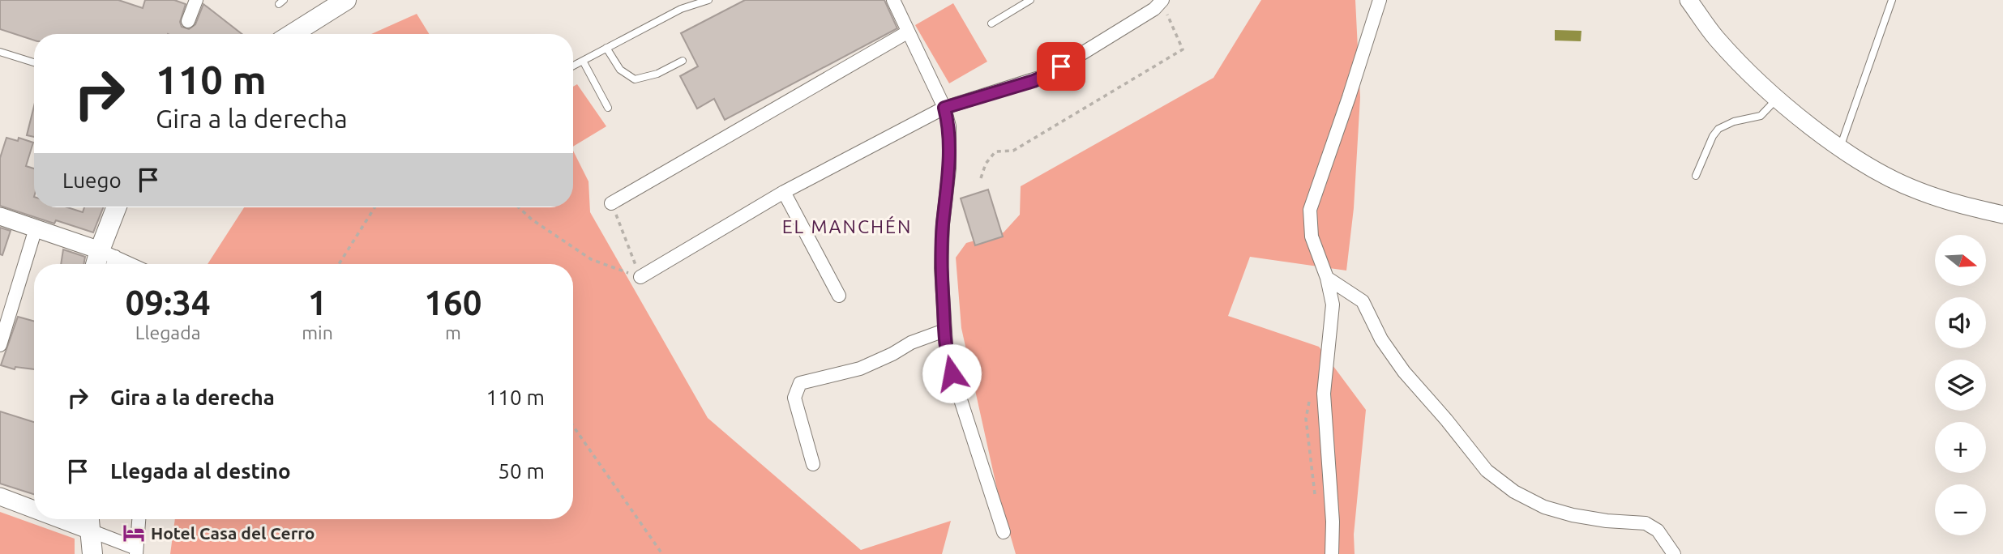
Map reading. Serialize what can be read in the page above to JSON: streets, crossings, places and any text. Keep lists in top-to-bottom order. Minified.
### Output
{"districts":["EL MANCHÉN"],"places":{"hotel":["Hotel Casa del Cerro"]},"north":"right","page":{"turn":["110 m","Gira a la derecha"],"then":"Luego","map_buttons":["+","−"],"eta":["09:34","Llegada","1","min","160","m"],"list":[{"name":"Gira a la derecha","value":"110 m"},{"name":"Llegada al destino","value":"50 m"}]}}
